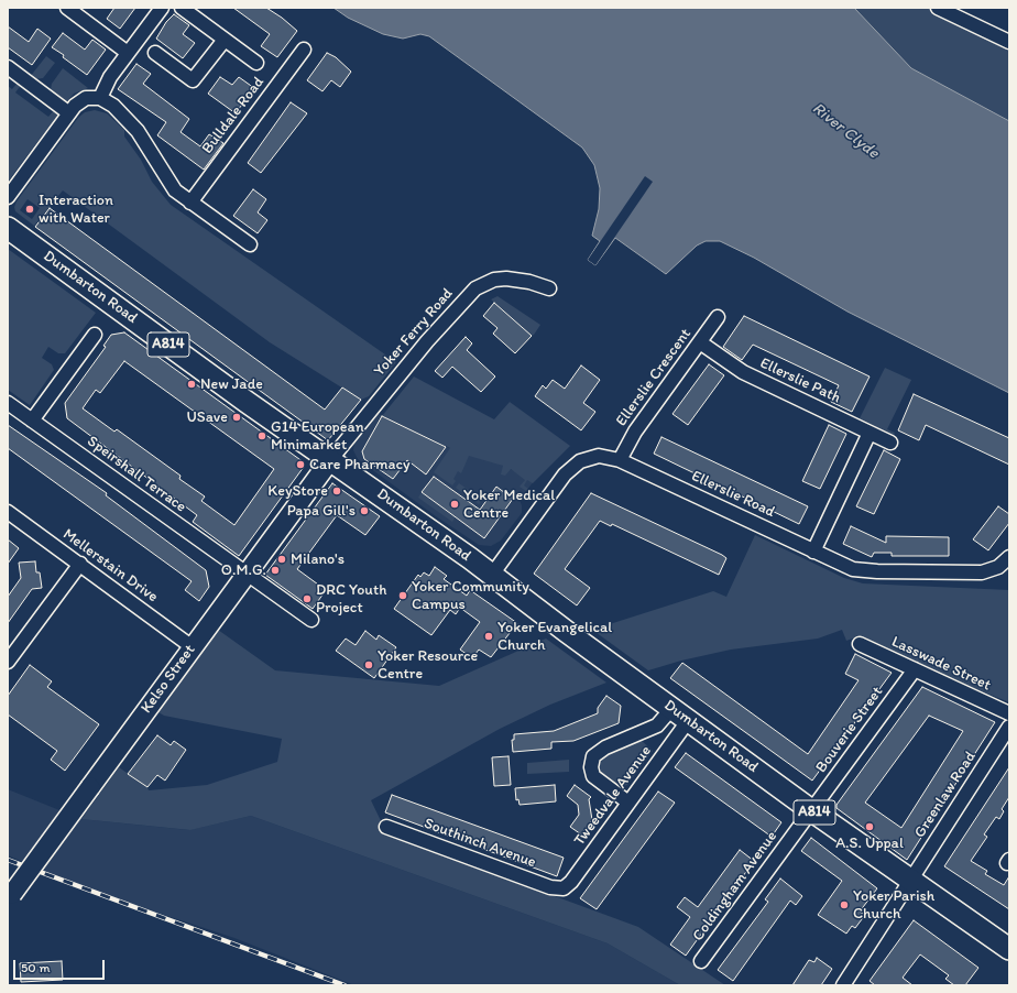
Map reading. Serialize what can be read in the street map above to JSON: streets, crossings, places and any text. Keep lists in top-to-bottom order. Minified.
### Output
{"streets":{"main road":["Dumbarton Road","A814"],"street":["Bulldale Road","Yoker Ferry Road","Ellerslie Crescent","Ellerslie Path","Speirshall Terrace","Ellerslie Road","Mellerstain Drive","Lasswade Street","Kelso Street","Bouverie Street","Greenlaw Road","Tweedvale Avenue","Southinch Avenue","Coldingham Avenue"]},"crossings":[["Dumbarton Road","Yoker Ferry Road"],["Dumbarton Road","Ellerslie Road"],["Dumbarton Road","Kelso Street"],["Dumbarton Road","Bouverie Street"],["Dumbarton Road","Greenlaw Road"],["Dumbarton Road","Tweedvale Avenue"],["Dumbarton Road","Coldingham Avenue"],["Yoker Ferry Road","Kelso Street"],["Ellerslie Crescent","Ellerslie Path"],["Ellerslie Crescent","Ellerslie Road"],["Speirshall Terrace","Kelso Street"],["Mellerstain Drive","Kelso Street"],["Lasswade Street","Bouverie Street"],["Bouverie Street","Coldingham Avenue"],["Tweedvale Avenue","Southinch Avenue"]],"water":["River Clyde"],"places":["Interaction with Water","New Jade","USave","G14 European Minimarket","Care Pharmacy","KeyStore","Yoker Medical Centre","Papa Gill's","Milano's","O.M.G.","Yoker Community Campus","DRC Youth Project","Yoker Evangelical Church","Yoker Resource Centre","A.S. Uppal","Yoker Parish Church"],"scale_bar":"50 m"}
